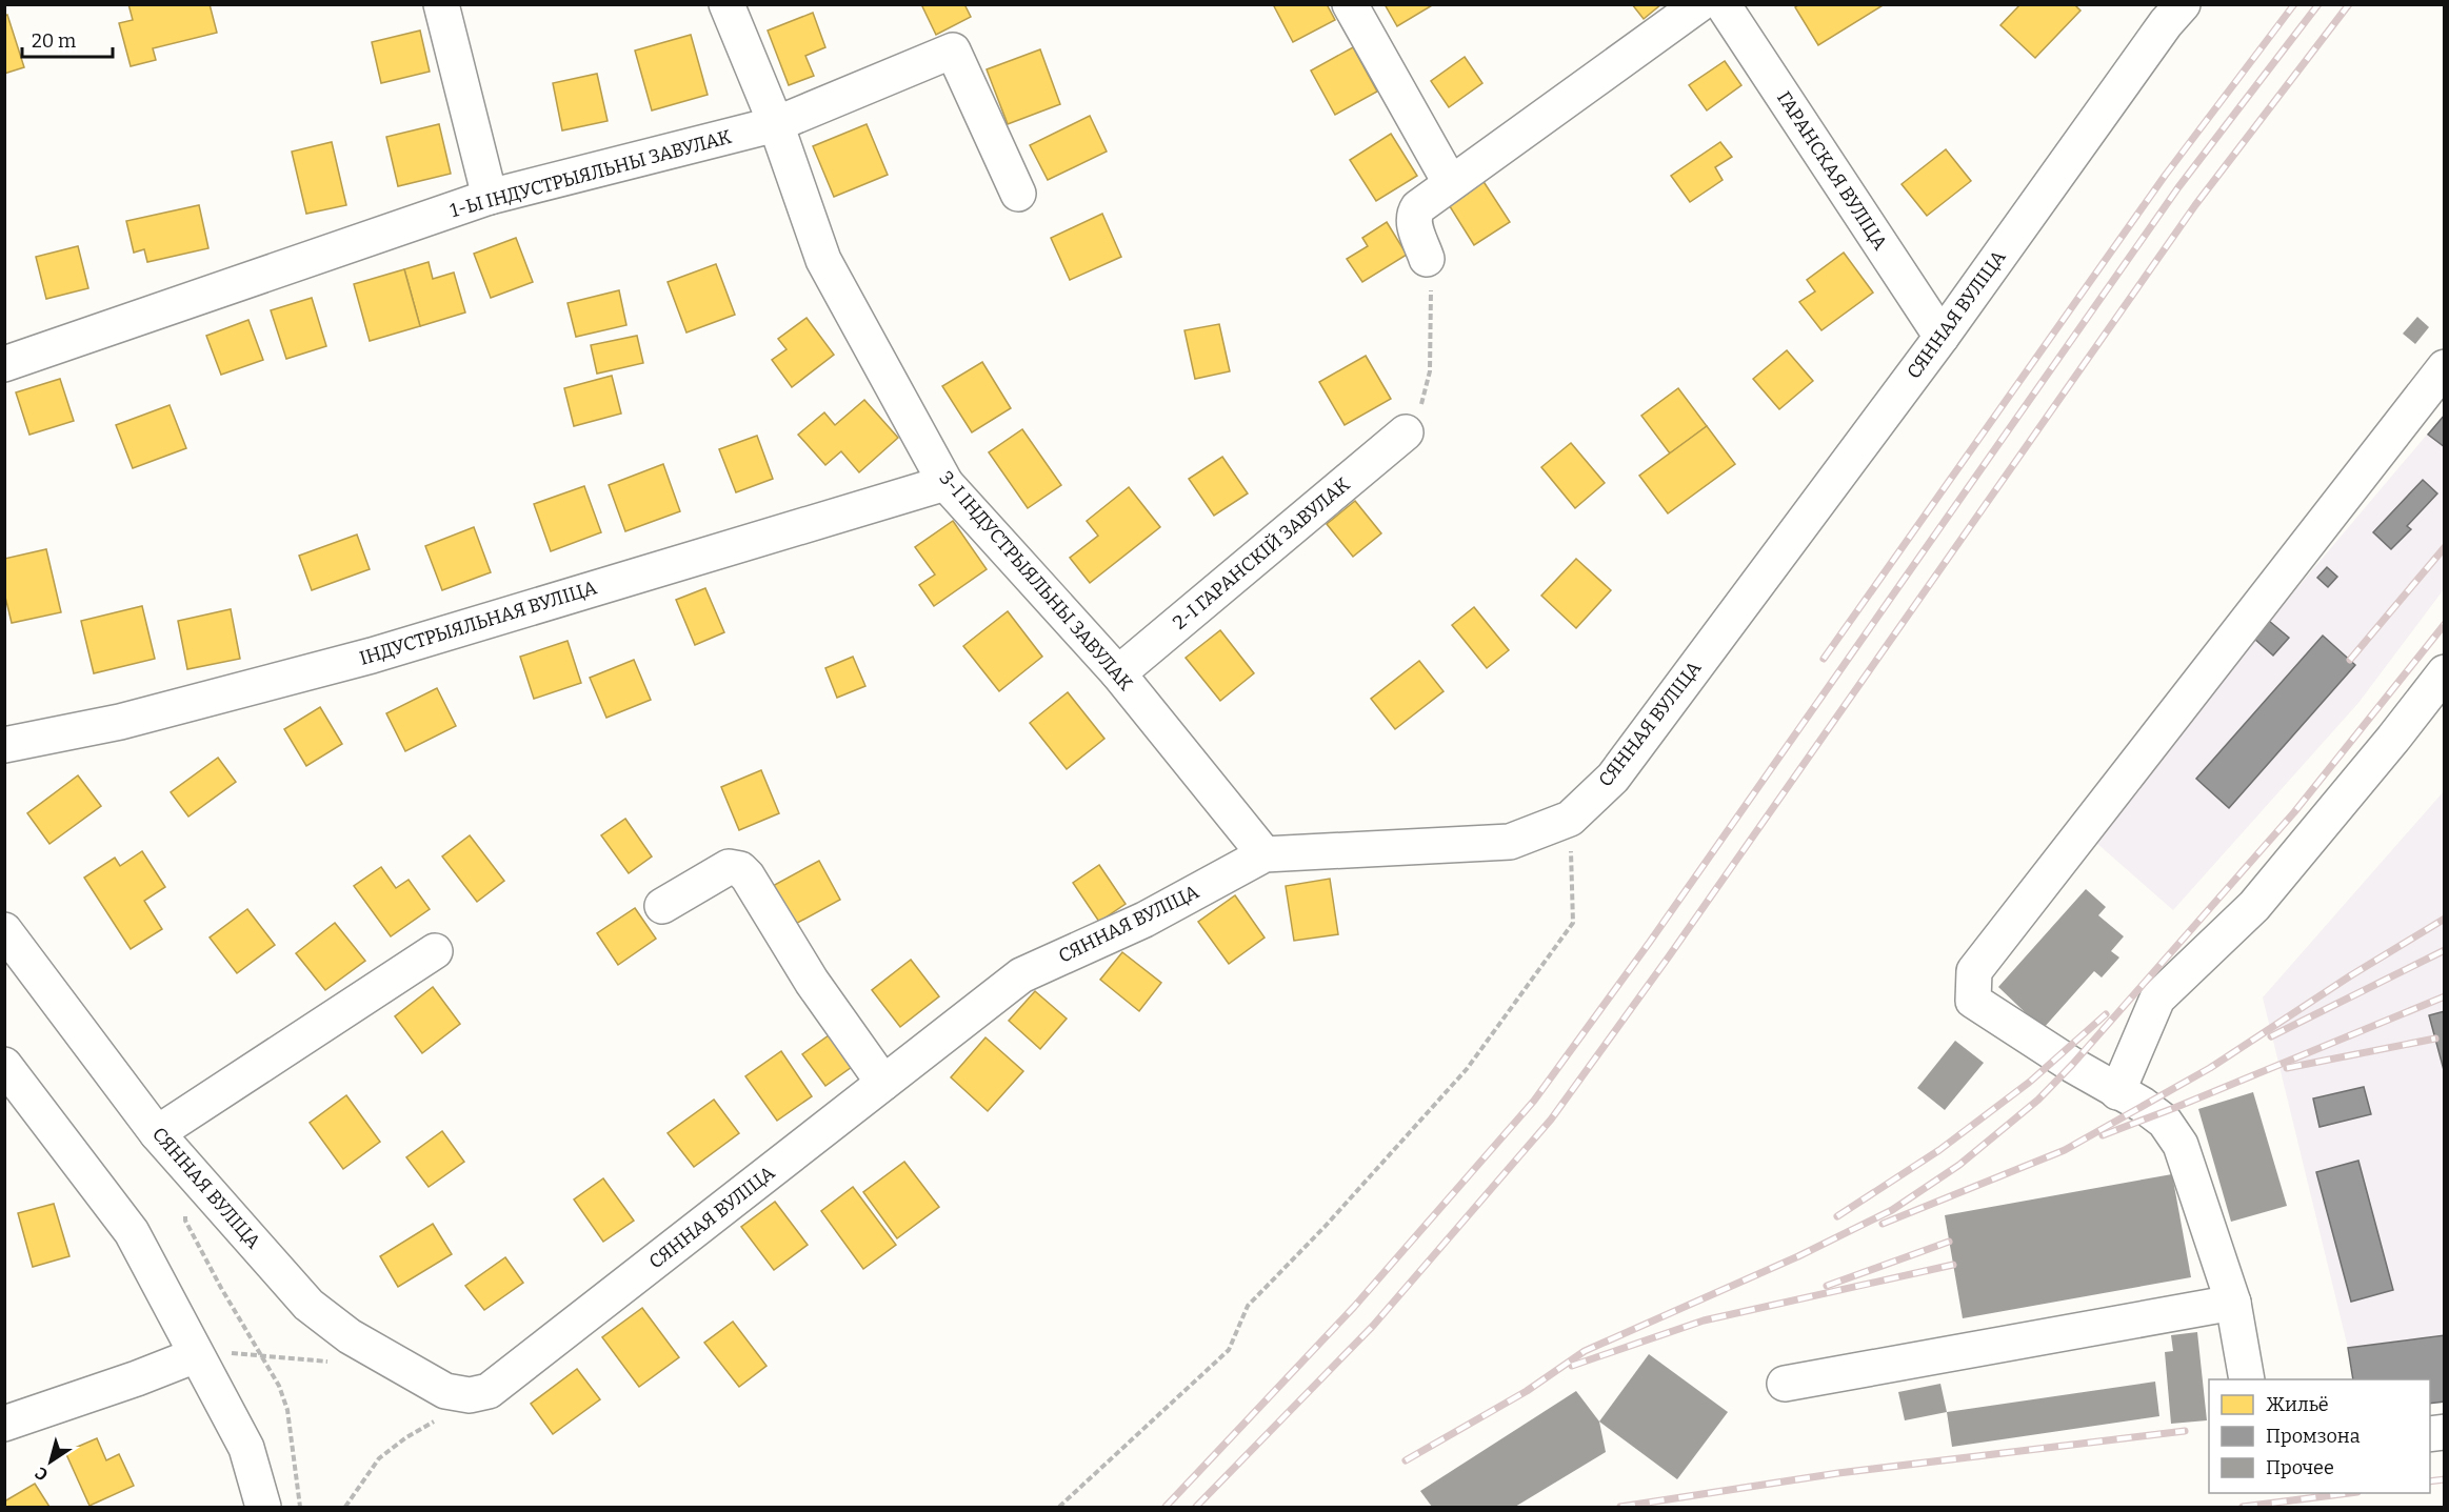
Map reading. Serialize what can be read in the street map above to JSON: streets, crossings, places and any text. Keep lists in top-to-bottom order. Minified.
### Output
{"streets":{"street":["ГАРАНСКАЯ ВУЛІЦА","1-Ы ІНДУСТРЫЯЛЬНЫ ЗАВУЛАК","СЯННАЯ ВУЛІЦА","2-І ГАРАНСКІЙ ЗАВУЛАК","3-І ІНДУСТРЫЯЛЬНЫ ЗАВУЛАК","ІНДУСТРЫЯЛЬНАЯ ВУЛІЦА"]},"crossings":[["ГАРАНСКАЯ ВУЛІЦА","СЯННАЯ ВУЛІЦА"],["1-Ы ІНДУСТРЫЯЛЬНЫ ЗАВУЛАК","3-І ІНДУСТРЫЯЛЬНЫ ЗАВУЛАК"],["СЯННАЯ ВУЛІЦА","3-І ІНДУСТРЫЯЛЬНЫ ЗАВУЛАК"],["2-І ГАРАНСКІЙ ЗАВУЛАК","3-І ІНДУСТРЫЯЛЬНЫ ЗАВУЛАК"],["3-І ІНДУСТРЫЯЛЬНЫ ЗАВУЛАК","ІНДУСТРЫЯЛЬНАЯ ВУЛІЦА"]],"legend":["Жильё","Промзона","Прочее"],"scale_bar":"20 m","north":"bottom left"}
